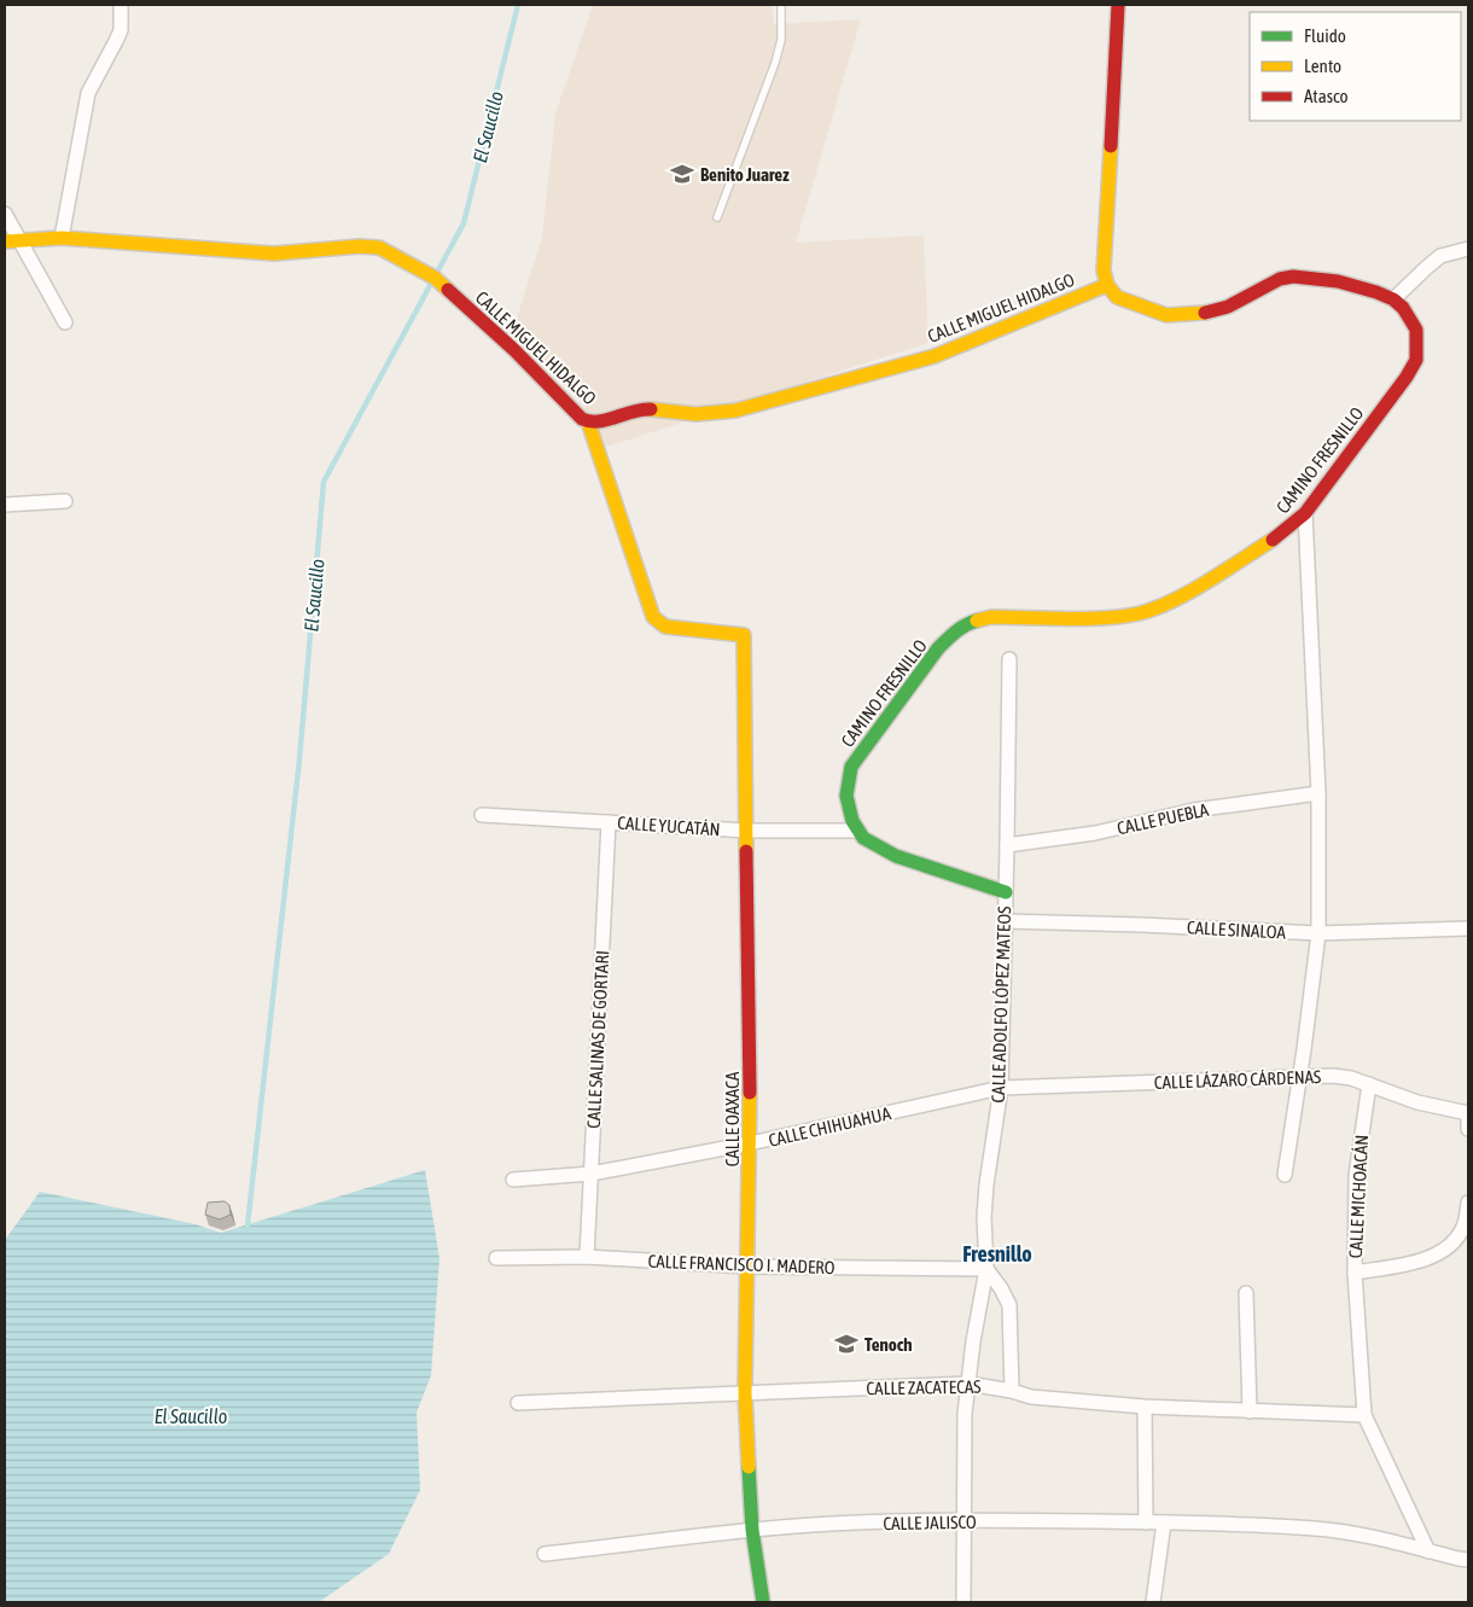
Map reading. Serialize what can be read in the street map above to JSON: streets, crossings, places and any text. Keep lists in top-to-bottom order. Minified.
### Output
{"streets":{"street":["CALLE MIGUEL HIDALGO","CAMINO FRESNILLO","CALLE PUEBLA","CALLE YUCATÁN","CALLE SINALOA","CALLE ADOLFO LÓPEZ MATEOS","CALLE SALINAS DE GORTARI","CALLE LÁZARO CÁRDENAS","CALLE OAXACA","CALLE CHIHUAHUA","CALLE MICHOACÁN","CALLE FRANCISCO I. MADERO","CALLE ZACATECAS","CALLE JALISCO"]},"crossings":[["CALLE MIGUEL HIDALGO","CAMINO FRESNILLO"],["CALLE MIGUEL HIDALGO","CALLE OAXACA"],["CAMINO FRESNILLO","CALLE YUCATÁN"],["CALLE PUEBLA","CALLE ADOLFO LÓPEZ MATEOS"],["CALLE YUCATÁN","CALLE SALINAS DE GORTARI"],["CALLE YUCATÁN","CALLE OAXACA"],["CALLE SINALOA","CALLE ADOLFO LÓPEZ MATEOS"],["CALLE ADOLFO LÓPEZ MATEOS","CALLE LÁZARO CÁRDENAS"],["CALLE ADOLFO LÓPEZ MATEOS","CALLE CHIHUAHUA"],["CALLE ADOLFO LÓPEZ MATEOS","CALLE FRANCISCO I. MADERO"],["CALLE ADOLFO LÓPEZ MATEOS","CALLE ZACATECAS"],["CALLE ADOLFO LÓPEZ MATEOS","CALLE JALISCO"],["CALLE SALINAS DE GORTARI","CALLE CHIHUAHUA"],["CALLE SALINAS DE GORTARI","CALLE FRANCISCO I. MADERO"],["CALLE LÁZARO CÁRDENAS","CALLE CHIHUAHUA"],["CALLE LÁZARO CÁRDENAS","CALLE MICHOACÁN"],["CALLE OAXACA","CALLE CHIHUAHUA"],["CALLE OAXACA","CALLE FRANCISCO I. MADERO"],["CALLE OAXACA","CALLE ZACATECAS"],["CALLE OAXACA","CALLE JALISCO"],["CALLE MICHOACÁN","CALLE ZACATECAS"]],"districts":["Fresnillo"],"water":["El Saucillo"],"places":{"school or university":["Benito Juarez","Tenoch"]},"legend":["Fluido","Lento","Atasco"]}
